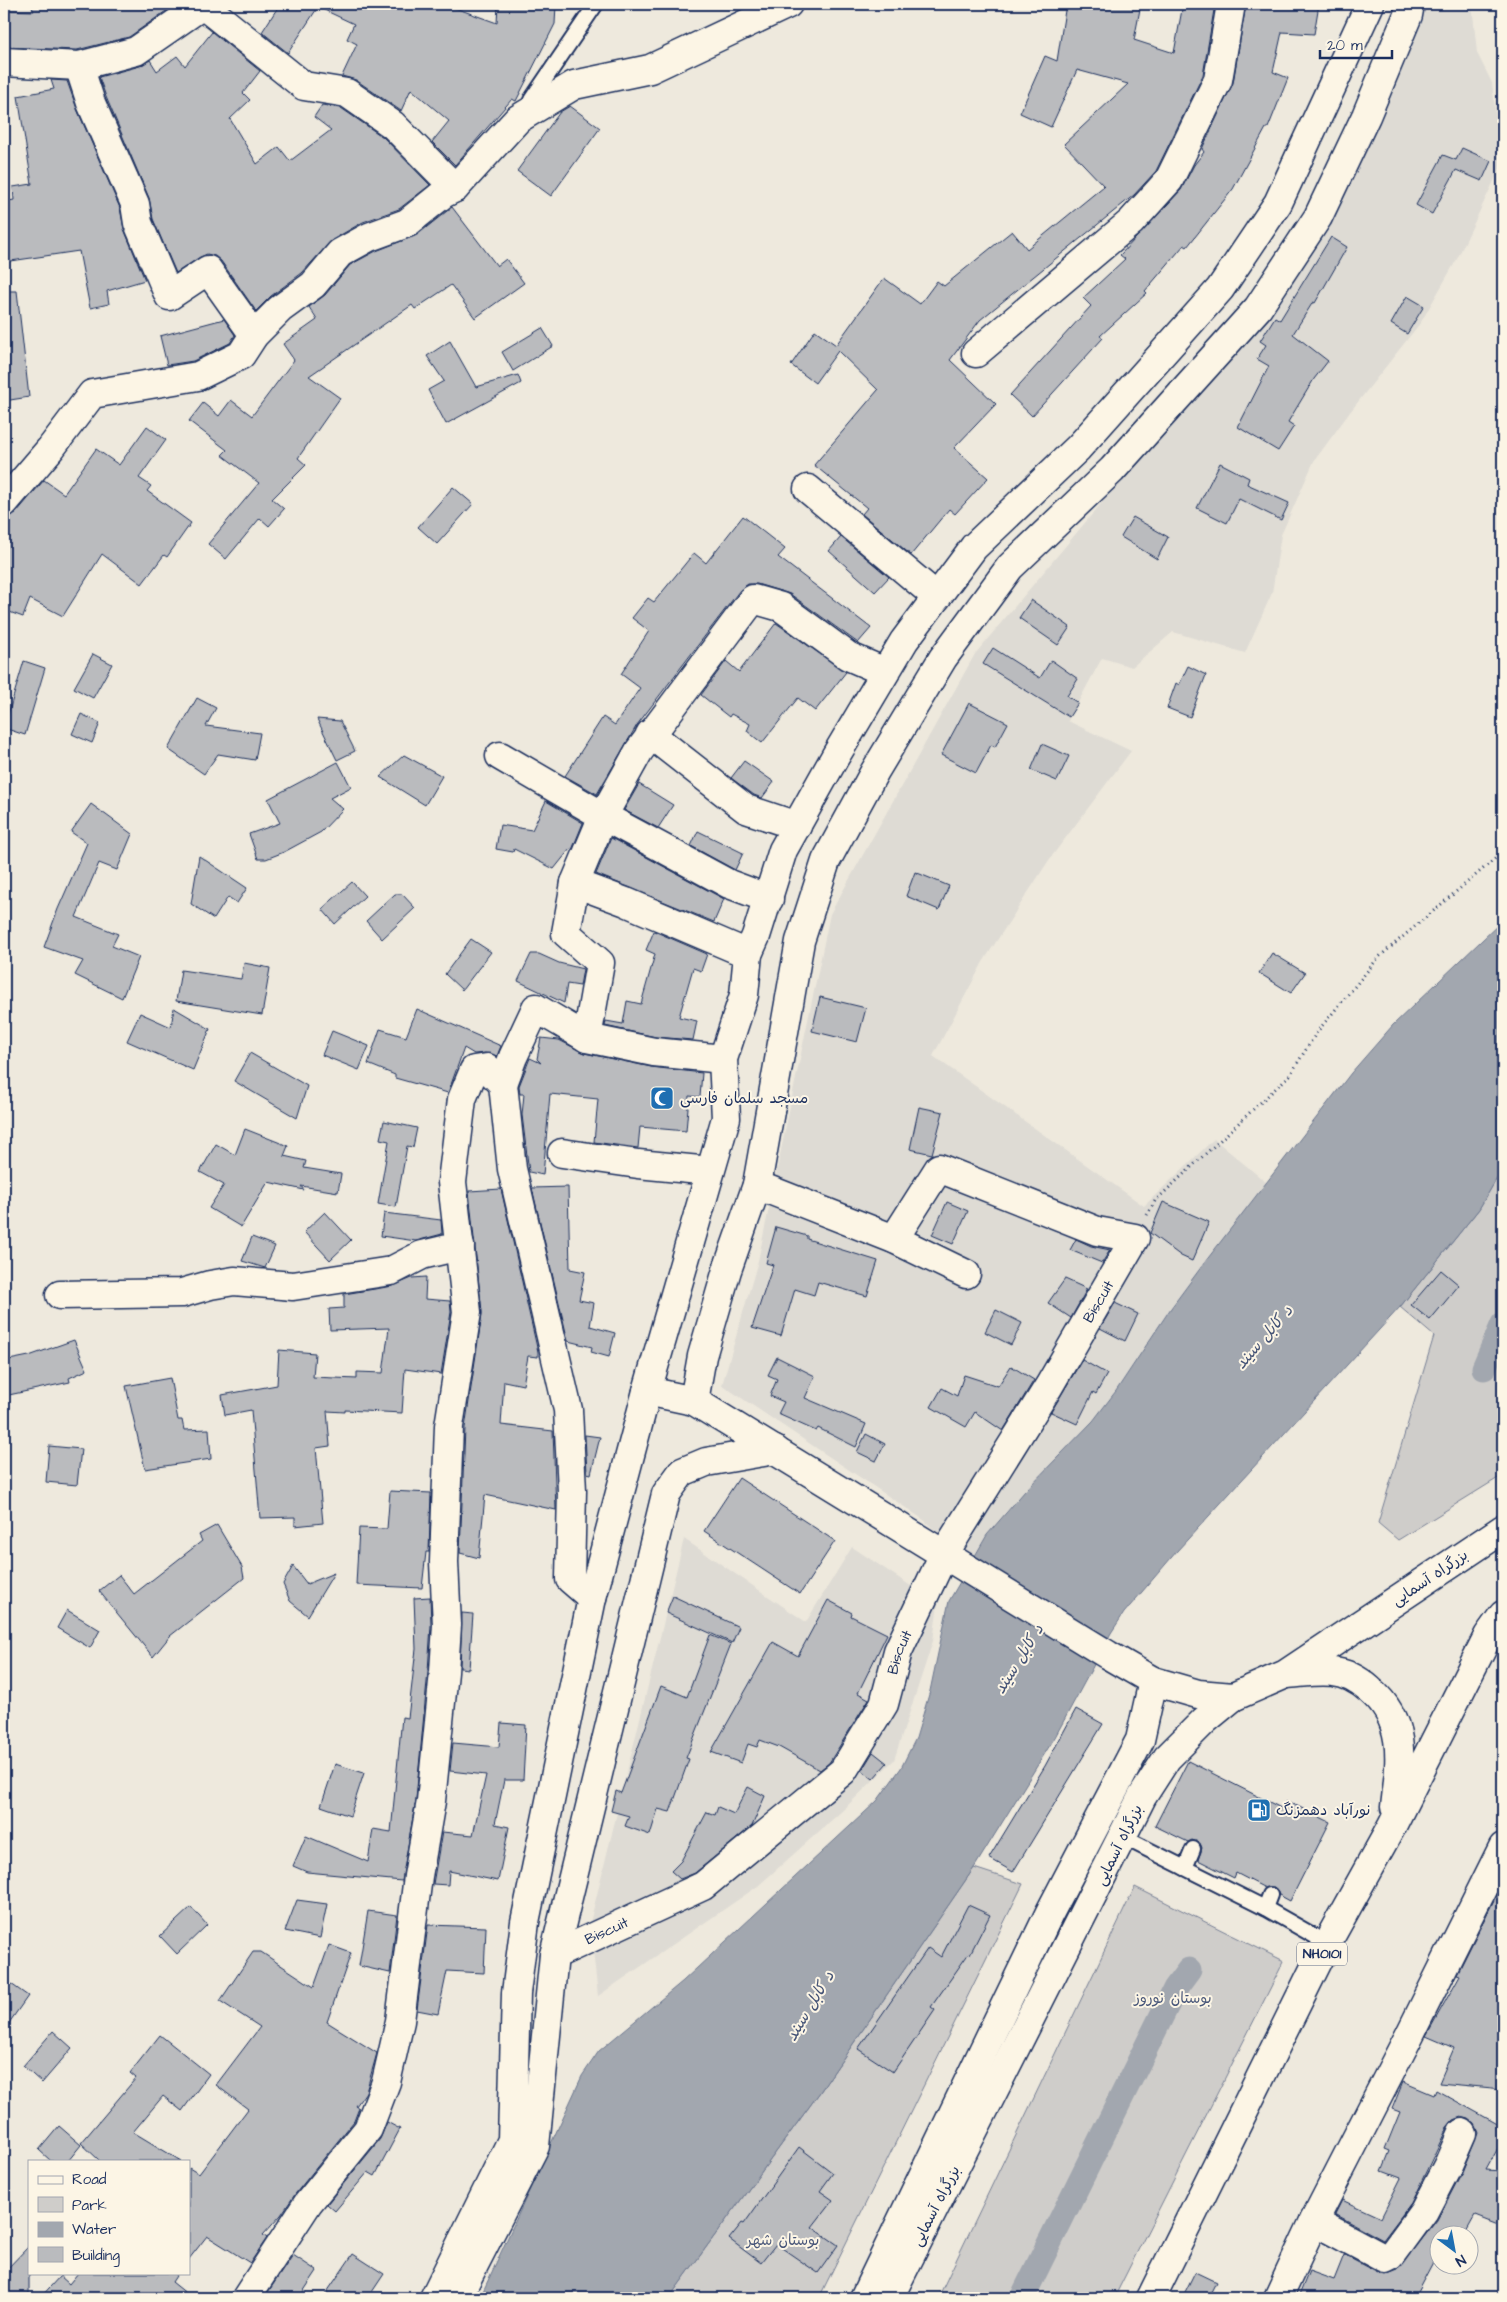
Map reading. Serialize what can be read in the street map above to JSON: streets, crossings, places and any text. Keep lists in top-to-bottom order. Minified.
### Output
{"streets":{"main road":["Biscuit","بزرگراه آسمایی","NH0101"]},"crossings":[["بزرگراه آسمایی","NH0101"]],"water":["د کابل سيند"],"parks":["بوستان نوروز","بوستان شهر"],"places":{"mosque":["مسجد سلمان فارسی"],"fuel station":["نورآباد دهمزنگ"]},"legend":["Road","Park","Water","Building"],"scale_bar":"20 m","north":"bottom right"}
